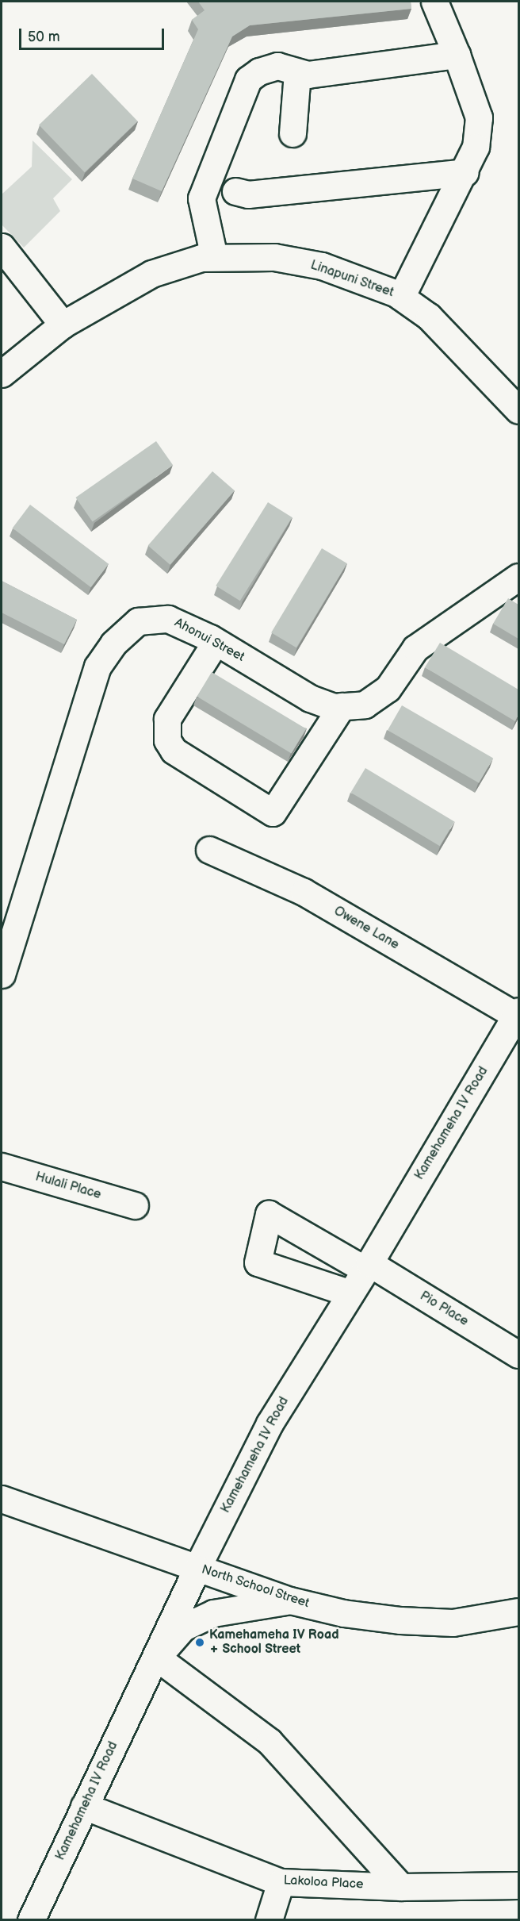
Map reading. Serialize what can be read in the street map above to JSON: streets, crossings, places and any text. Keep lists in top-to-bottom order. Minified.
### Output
{"streets":{"street":["Linapuni Street","Ahonui Street","Owene Lane","Kamehameha IV Road","Hulali Place","Pio Place","North School Street","Lakoloa Place"]},"crossings":[["Owene Lane","Kamehameha IV Road"],["Kamehameha IV Road","Pio Place"],["Kamehameha IV Road","North School Street"],["Kamehameha IV Road","Lakoloa Place"]],"places":["Kamehameha IV Road + School Street"],"scale_bar":"50 m"}
